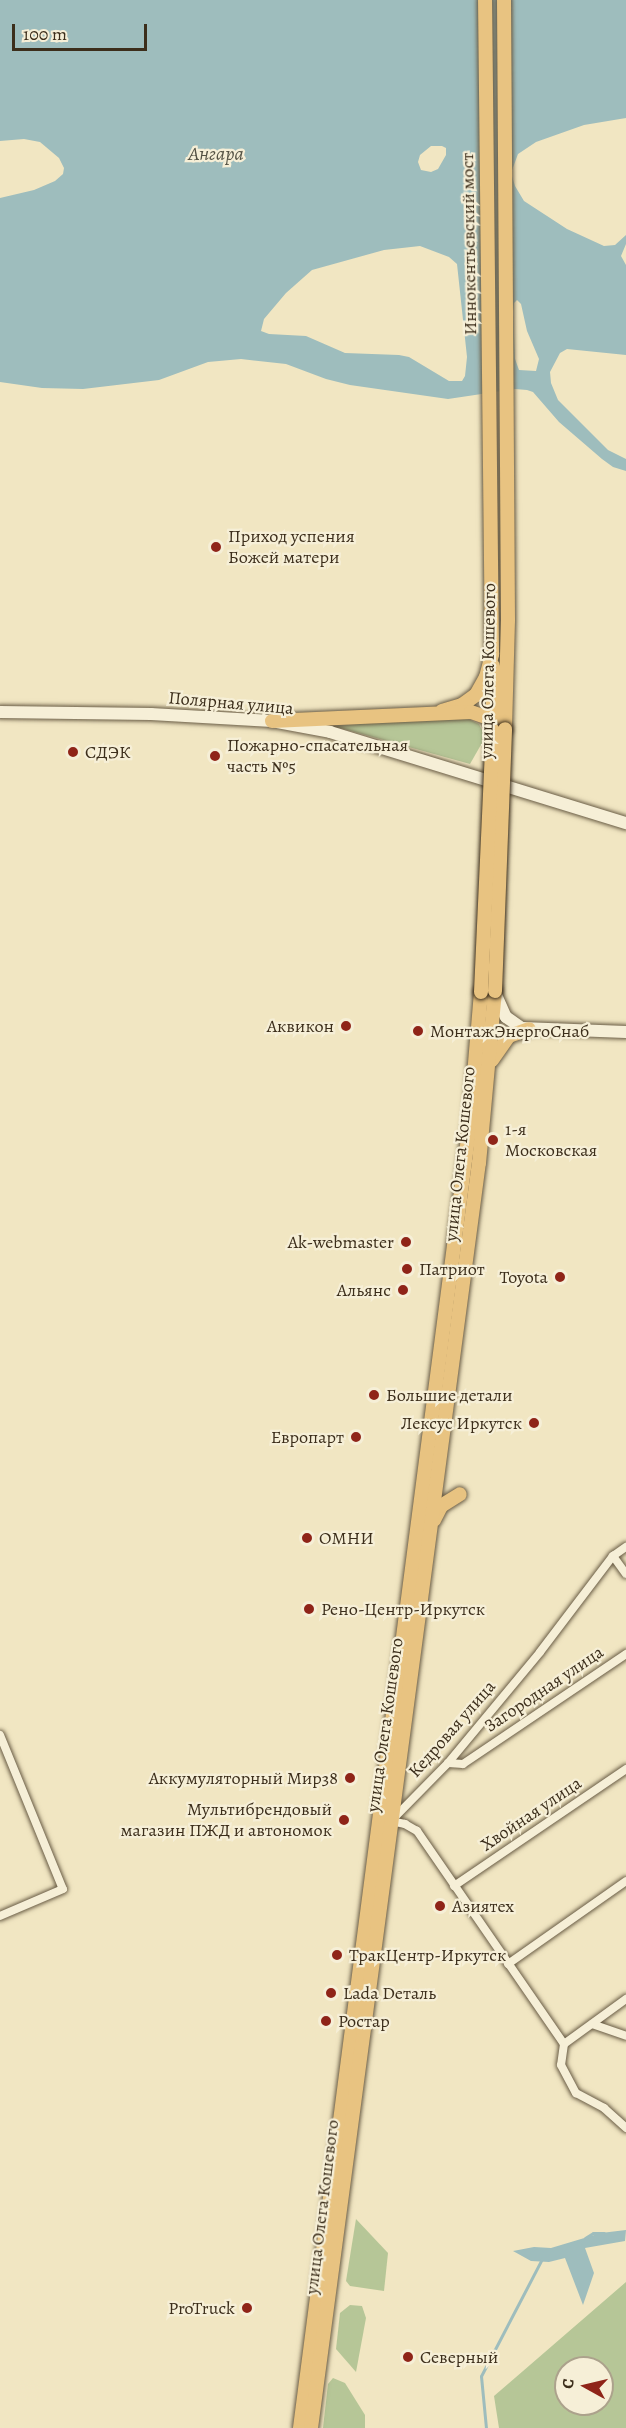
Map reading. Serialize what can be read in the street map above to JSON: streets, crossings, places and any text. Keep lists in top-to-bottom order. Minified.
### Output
{"streets":{"main road":["Иннокентьевский мост","улица Олега Кошевого","Полярная улица"],"street":["Загородная улица","Кедровая улица","Хвойная улица"]},"crossings":[["Иннокентьевский мост","улица Олега Кошевого"],["улица Олега Кошевого","Кедровая улица"],["Загородная улица","Кедровая улица"]],"water":["Ангара"],"places":["Приход успения Божей матери","СДЭК","Пожарно-спасательная часть №5","Аквикон","МонтажЭнергоСнаб","1-я Московская","Ak-webmaster","Патриот","Toyota","Альянс","Большие детали","Лексус Иркутск","Европарт","ОМНИ","Рено-Центр-Иркутск","Аккумуляторный Мир38","Мультибрендовый магазин ПЖД и автономок","Азиятех","ТракЦентр-Иркутск","Lada Dеталь","Ростар","ProTruck","Северный"],"scale_bar":"100 m","north":"left"}
